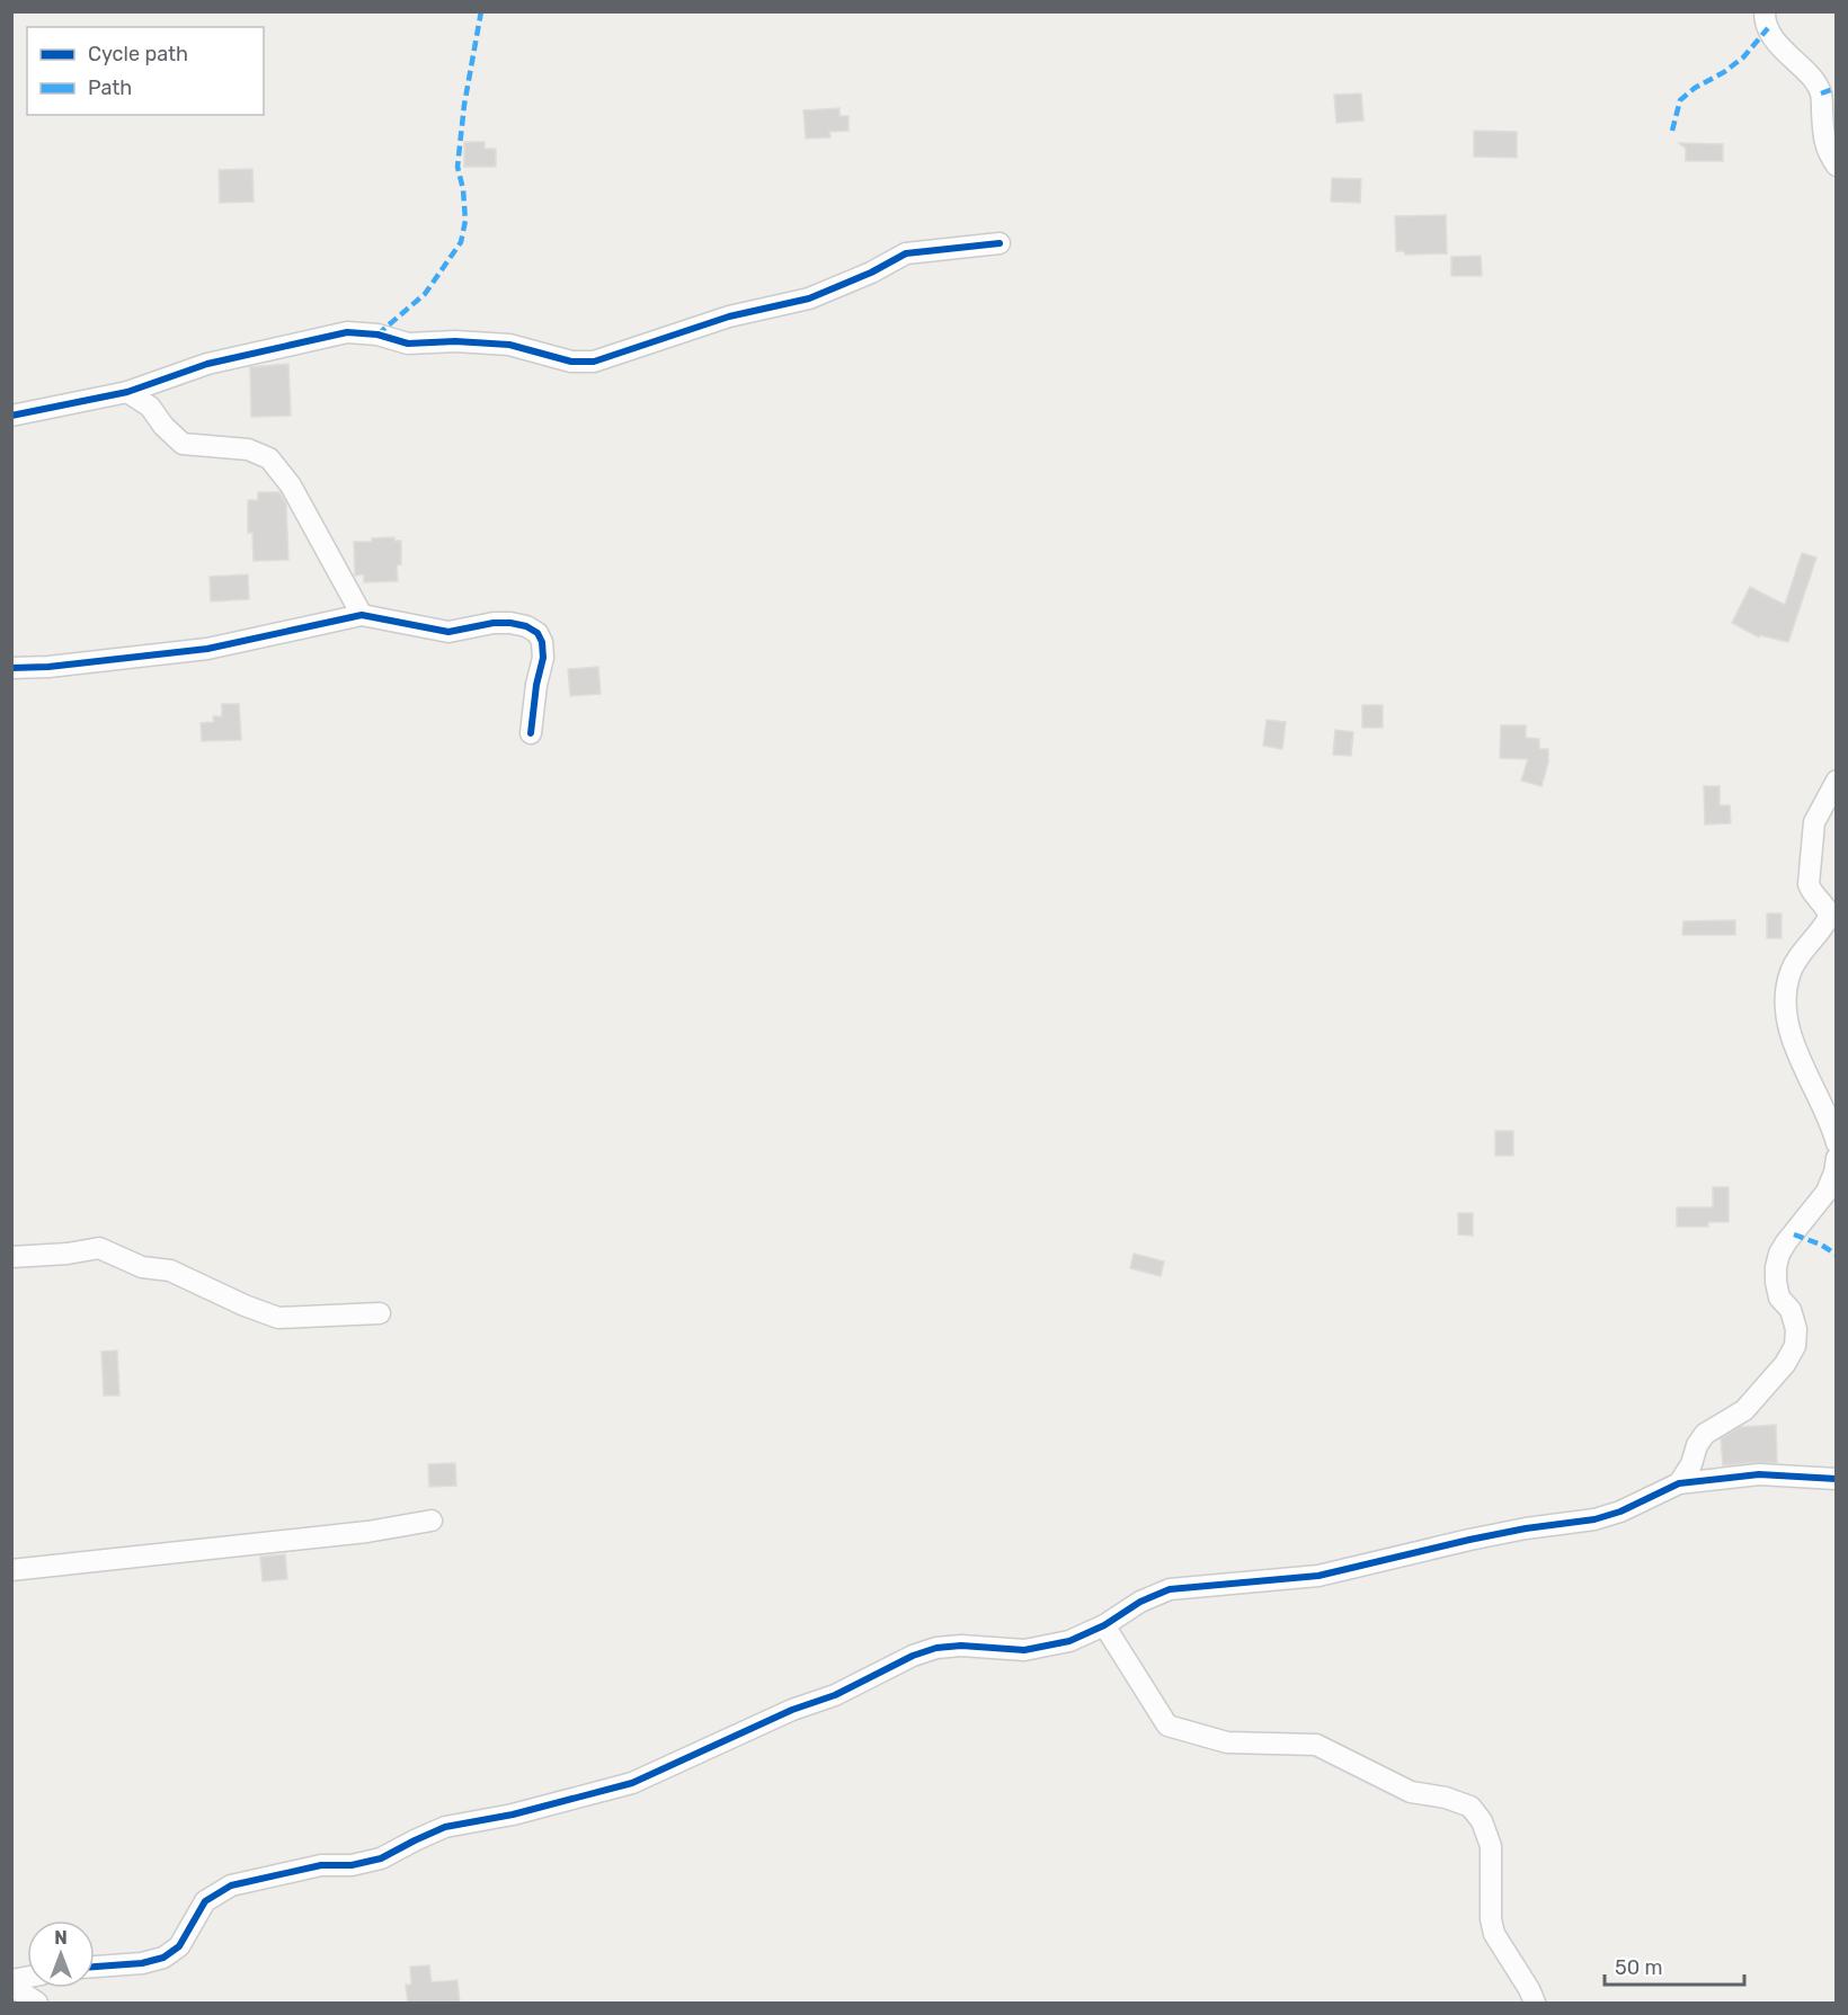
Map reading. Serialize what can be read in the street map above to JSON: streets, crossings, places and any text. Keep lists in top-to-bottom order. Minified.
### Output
{"legend":["Cycle path","Path"],"scale_bar":"50 m","north":"top"}
